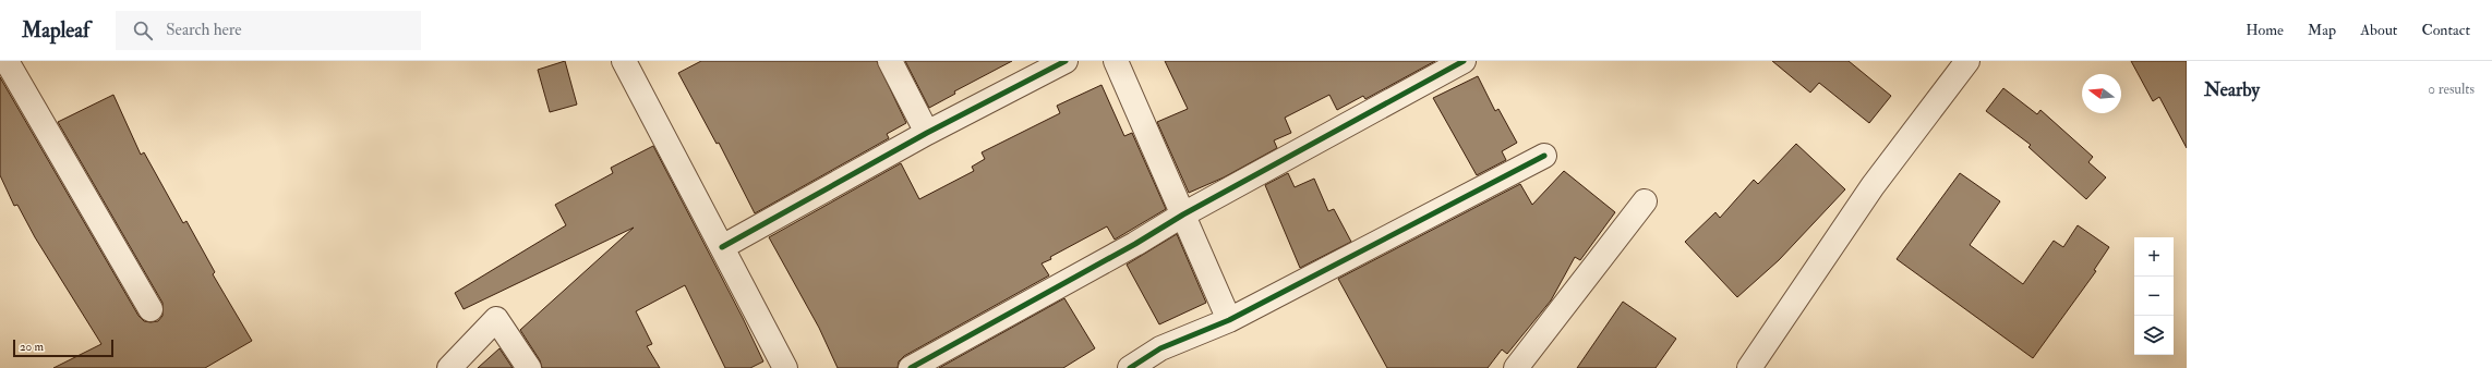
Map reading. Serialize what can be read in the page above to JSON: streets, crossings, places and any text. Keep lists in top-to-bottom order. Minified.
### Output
{"scale_bar":"20 m","north":"left","page":{"header":"Mapleaf","search":"Search here","nav":["Home","Map","About","Contact"],"heading":["Nearby","0 results"],"map_buttons":["+","−"],"scale":"20 m"}}
